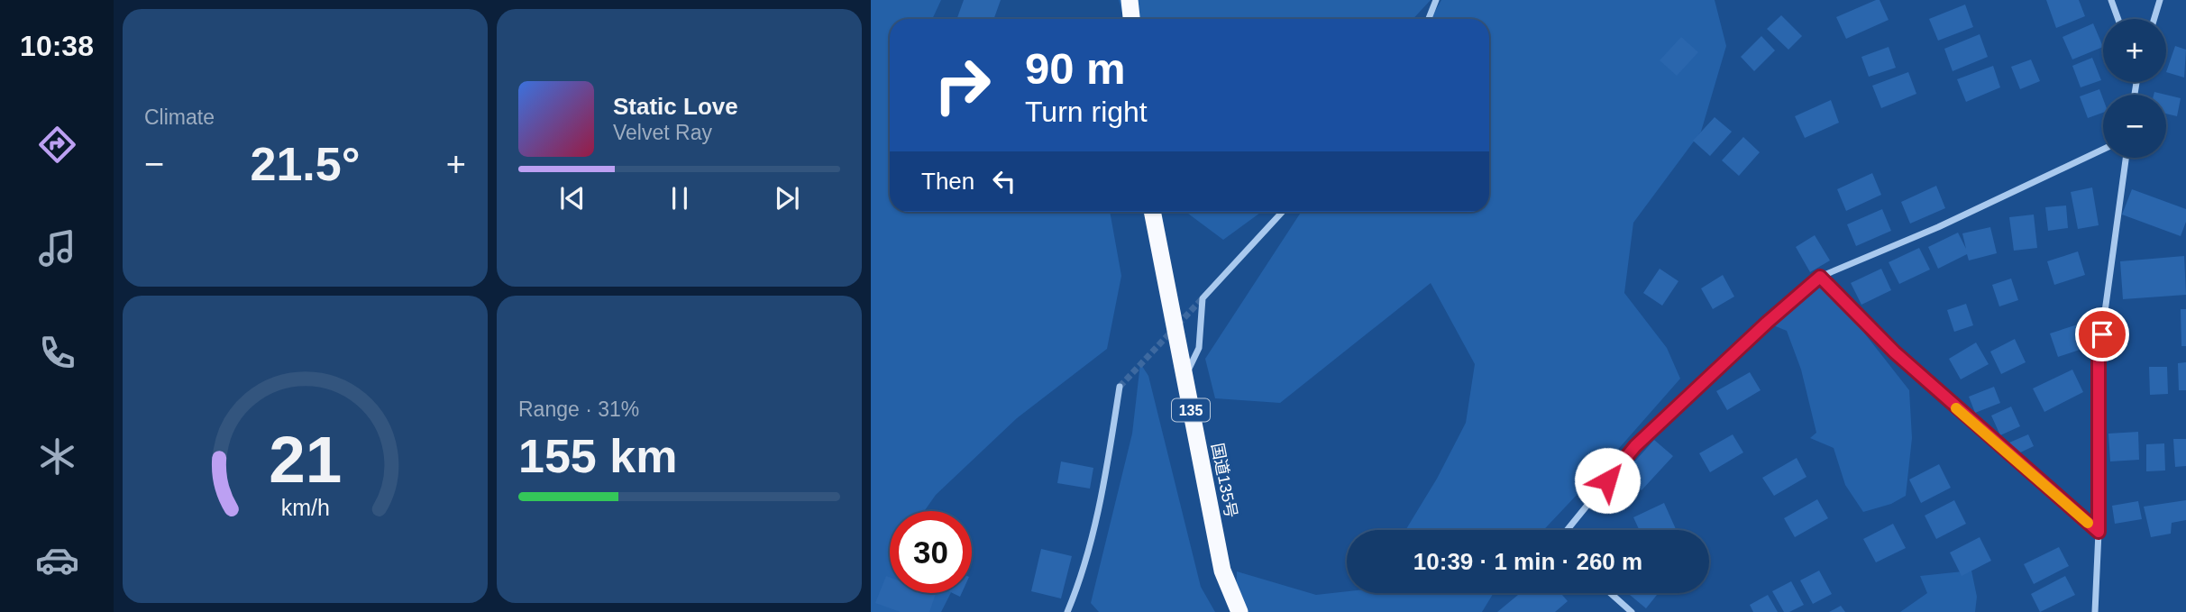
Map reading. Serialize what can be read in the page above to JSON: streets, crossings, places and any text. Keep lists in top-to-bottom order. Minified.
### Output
{"streets":{"highway":["135","国道135号"]},"page":{"tabs":"10:38","tile":["Climate",["Range · 31%","155 km"]],"map_buttons":["+","−"],"turn":["90 m","Turn right"],"song":["Static Love","Velvet Ray"],"heat":["−","21.5°","+"],"then":"Then","limit":"30","trip":"10:39 · 1 min · 260 m","gauge":["21","km/h"]}}
